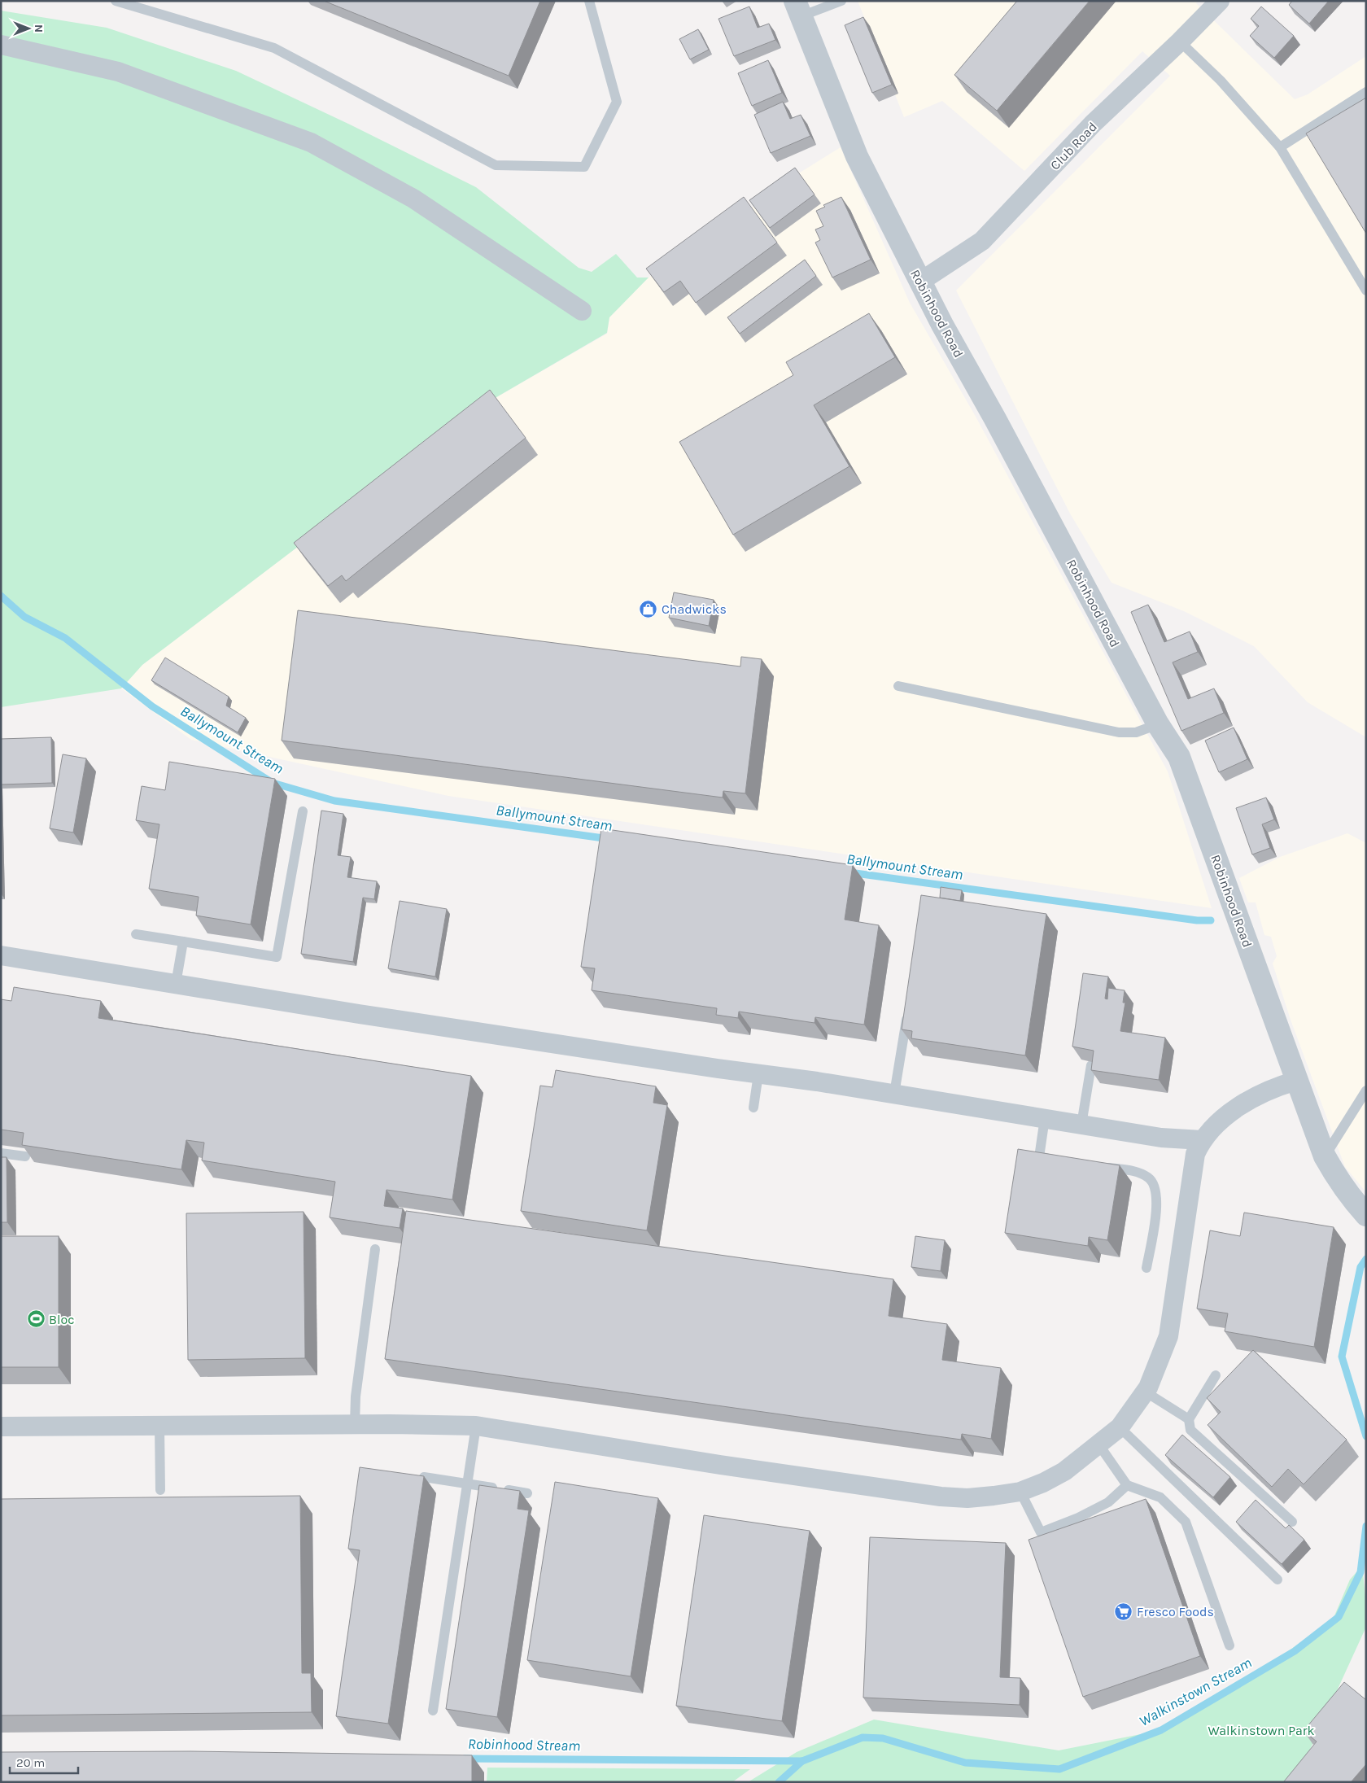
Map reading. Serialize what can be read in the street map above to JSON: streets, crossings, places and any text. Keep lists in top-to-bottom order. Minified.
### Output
{"streets":{"street":["Club Road","Robinhood Road"]},"crossings":[["Club Road","Robinhood Road"]],"water":["Ballymount Stream","Walkinstown Stream","Robinhood Stream"],"parks":["Walkinstown Park"],"places":{"shop":["Chadwicks"],"sports":["Bloc"],"supermarket":["Fresco Foods"]},"scale_bar":"20 m","north":"right"}
